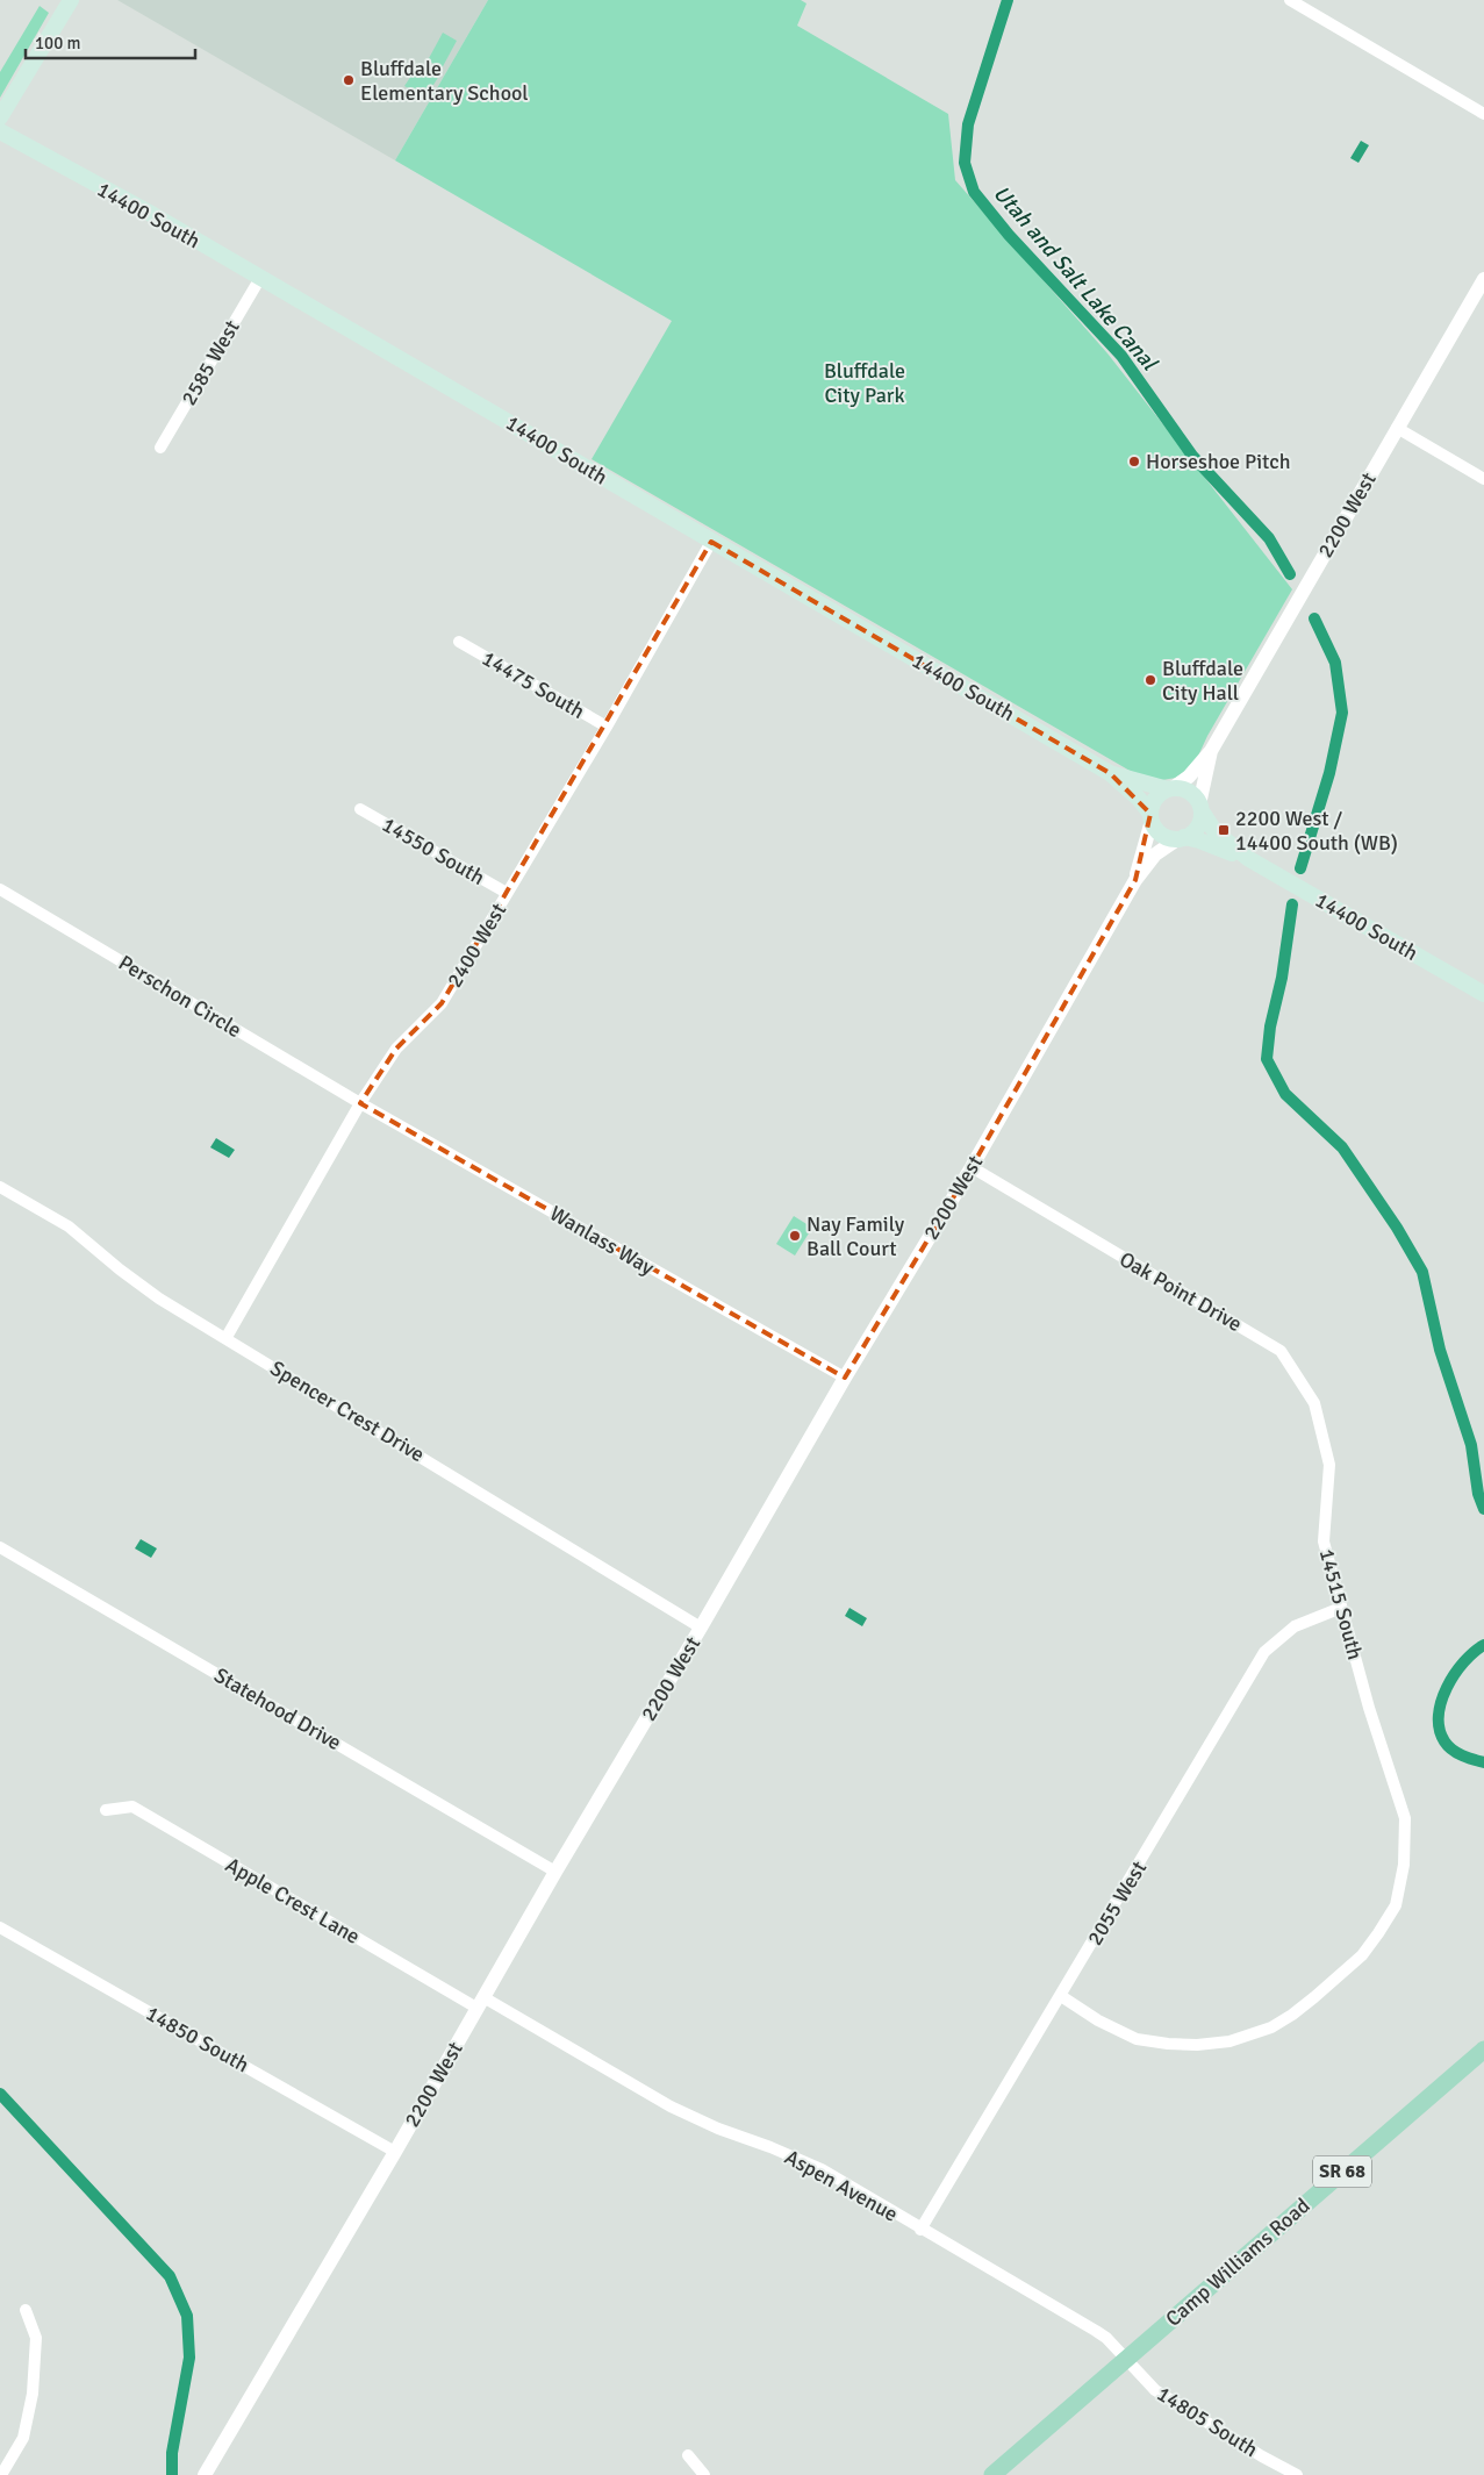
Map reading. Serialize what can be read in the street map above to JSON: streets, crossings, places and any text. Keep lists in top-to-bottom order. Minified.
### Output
{"streets":{"main road":["14400 South","SR 68","Camp Williams Road"],"street":["2585 West","2200 West","14475 South","14550 South","2400 West","Perschon Circle","Wanlass Way","Oak Point Drive","Spencer Crest Drive","14515 South","Statehood Drive","Apple Crest Lane","2055 West","14850 South","Aspen Avenue","14805 South"]},"crossings":[["14400 South","2585 West"],["14400 South","2200 West"],["14400 South","2400 West"],["2200 West","Wanlass Way"],["2200 West","Oak Point Drive"],["2200 West","Spencer Crest Drive"],["2200 West","Statehood Drive"],["2200 West","Apple Crest Lane"],["2200 West","14850 South"],["2200 West","Aspen Avenue"],["14475 South","2400 West"],["14550 South","2400 West"],["2400 West","Perschon Circle"],["2400 West","Wanlass Way"],["2400 West","Spencer Crest Drive"],["Perschon Circle","Wanlass Way"],["Oak Point Drive","14515 South"],["14515 South","2055 West"],["Apple Crest Lane","Aspen Avenue"],["2055 West","Aspen Avenue"],["Aspen Avenue","Camp Williams Road"],["Aspen Avenue","14805 South"],["Camp Williams Road","14805 South"]],"water":["Utah and Salt Lake Canal"],"parks":["Bluffdale City Park"],"places":{"other":["Bluffdale Elementary School","Horseshoe Pitch","Bluffdale City Hall","Nay Family Ball Court"],"transit":["2200 West / 14400 South (WB)"]},"scale_bar":"100 m"}
